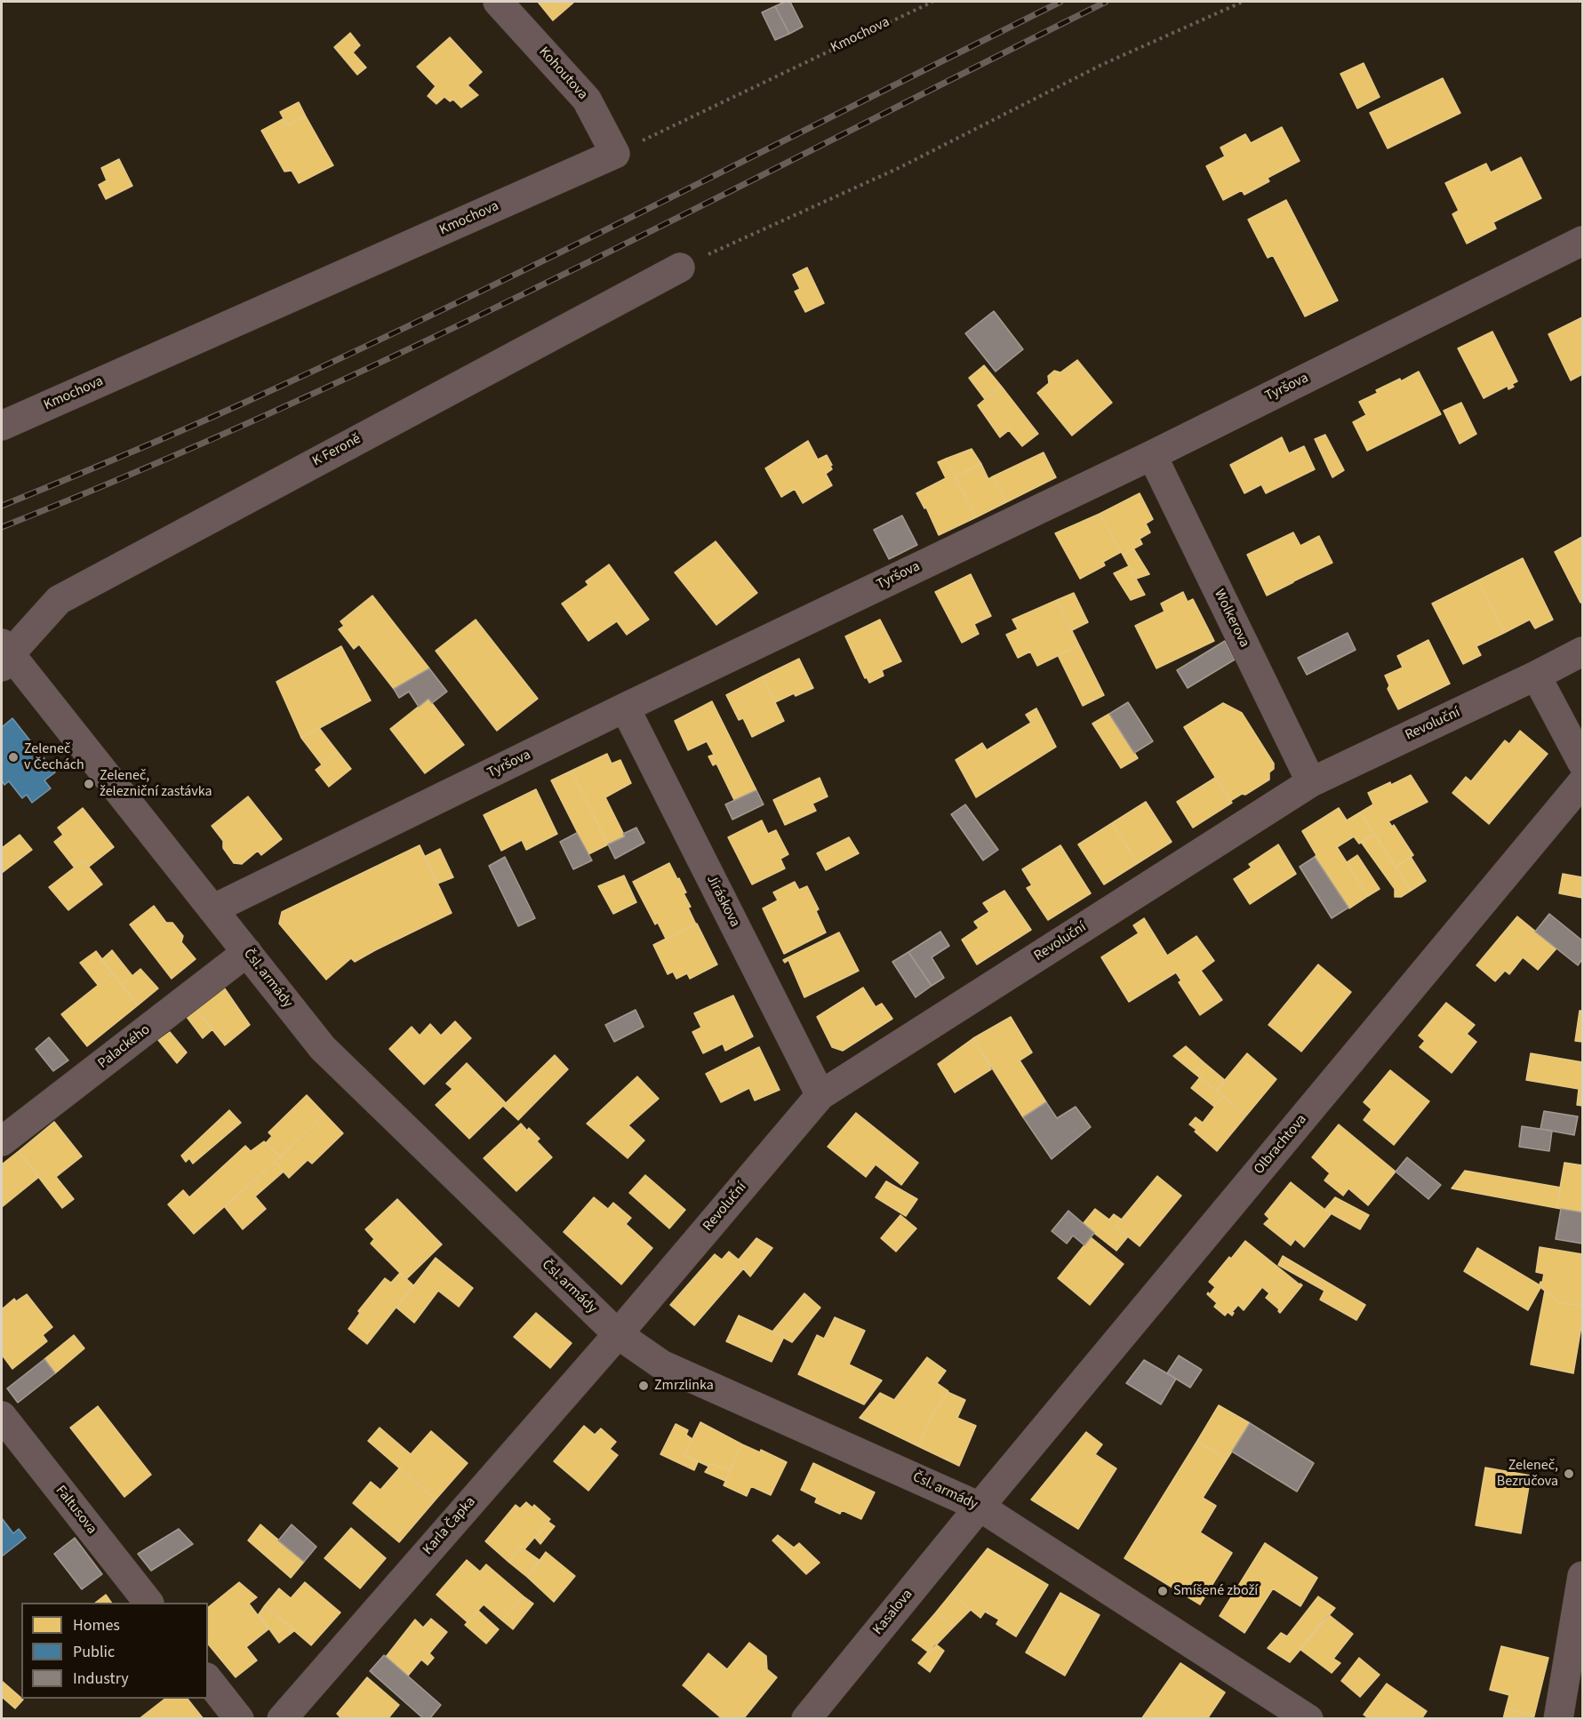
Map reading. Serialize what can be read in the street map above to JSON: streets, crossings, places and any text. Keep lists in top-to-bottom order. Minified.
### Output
{"streets":{"street":["Kmochova","Kohoutova","Tyršova","K Feroně","Wolkerova","Revoluční","Jiráskova","Čsl. armády","Palackého","Olbrachtova","Faltusova","Karla Čapka","Kasalova"]},"crossings":[["Kmochova","Kohoutova"],["Tyršova","Wolkerova"],["Tyršova","Jiráskova"],["Tyršova","Čsl. armády"],["K Feroně","Čsl. armády"],["Wolkerova","Revoluční"],["Revoluční","Jiráskova"],["Revoluční","Čsl. armády"],["Revoluční","Karla Čapka"],["Čsl. armády","Palackého"],["Čsl. armády","Olbrachtova"],["Čsl. armády","Karla Čapka"],["Čsl. armády","Kasalova"],["Olbrachtova","Kasalova"]],"places":["Zeleneč v Čechách","Zeleneč, železniční zastávka","Zmrzlinka","Zeleneč, Bezručova","Smíšené zboží"],"legend":["Homes","Public","Industry"]}
